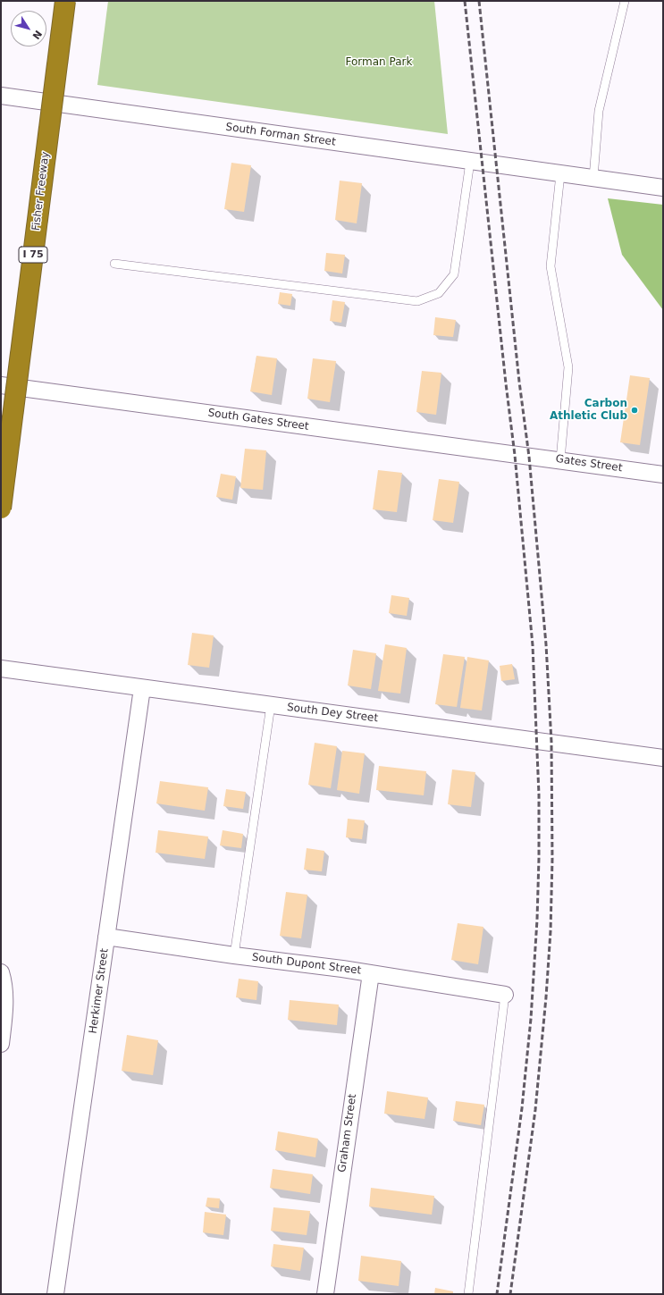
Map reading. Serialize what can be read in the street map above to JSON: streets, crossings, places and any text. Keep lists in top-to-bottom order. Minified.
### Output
{"streets":{"highway":["Fisher Freeway","I 75"],"street":["South Forman Street","South Gates Street","Gates Street","South Dey Street","South Dupont Street","Herkimer Street","Graham Street"]},"crossings":[["South Gates Street","Gates Street"],["South Dey Street","Herkimer Street"],["South Dupont Street","Herkimer Street"],["South Dupont Street","Graham Street"]],"parks":["Forman Park"],"places":["Carbon Athletic Club"],"north":"bottom right"}
